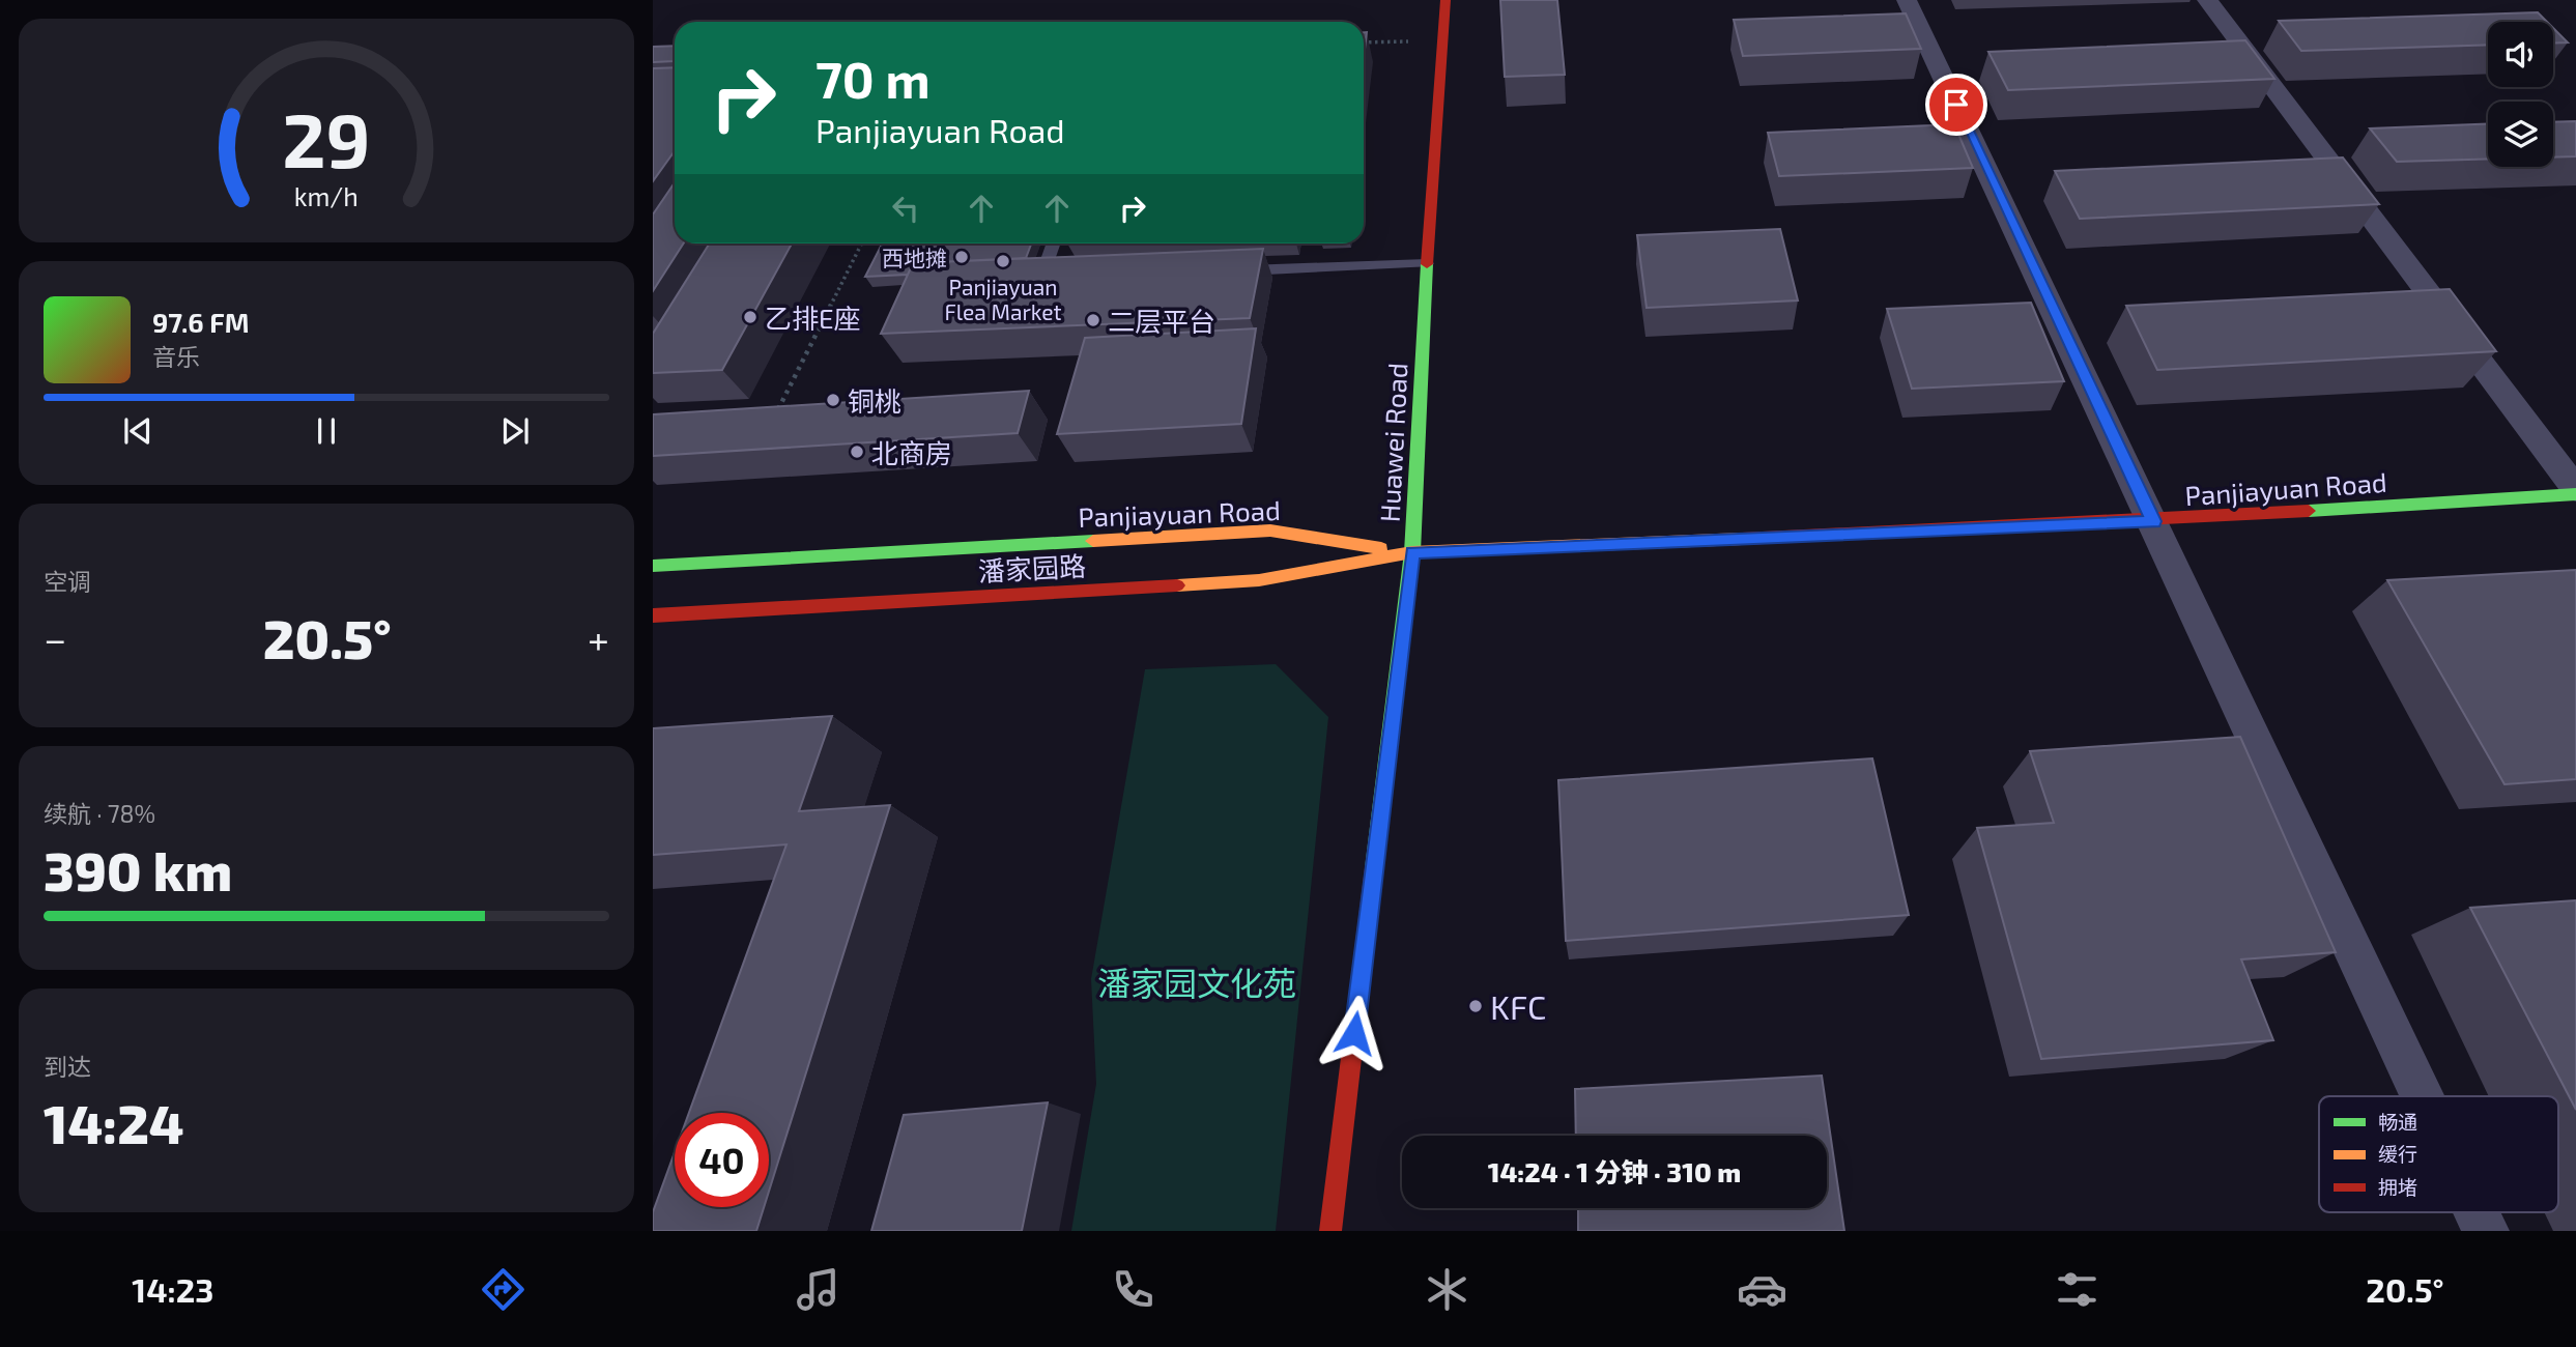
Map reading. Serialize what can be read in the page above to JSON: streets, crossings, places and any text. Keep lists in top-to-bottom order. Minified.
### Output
{"streets":{"street":["Huawei Road","Panjiayuan Road","潘家园路"]},"crossings":[["Huawei Road","Panjiayuan Road"],["Huawei Road","潘家园路"],["Panjiayuan Road","潘家园路"]],"parks":["潘家园文化苑"],"places":["西地摊","Panjiayuan Flea Market","乙排E座","二层平台","铜桃","北商房","KFC"],"legend":["畅通","缓行","拥堵"],"page":{"turn":["70 m","Panjiayuan Road"],"song":["97.6 FM","音乐"],"tile":["空调",["续航 · 78%","390 km"],["到达","14:24"]],"heat":["−","20.5°","+"],"limit":"40","trip":"14:24 · 1 分钟 · 310 m","tabs":["14:23","20.5°"],"gauge":["29","km/h"]}}
